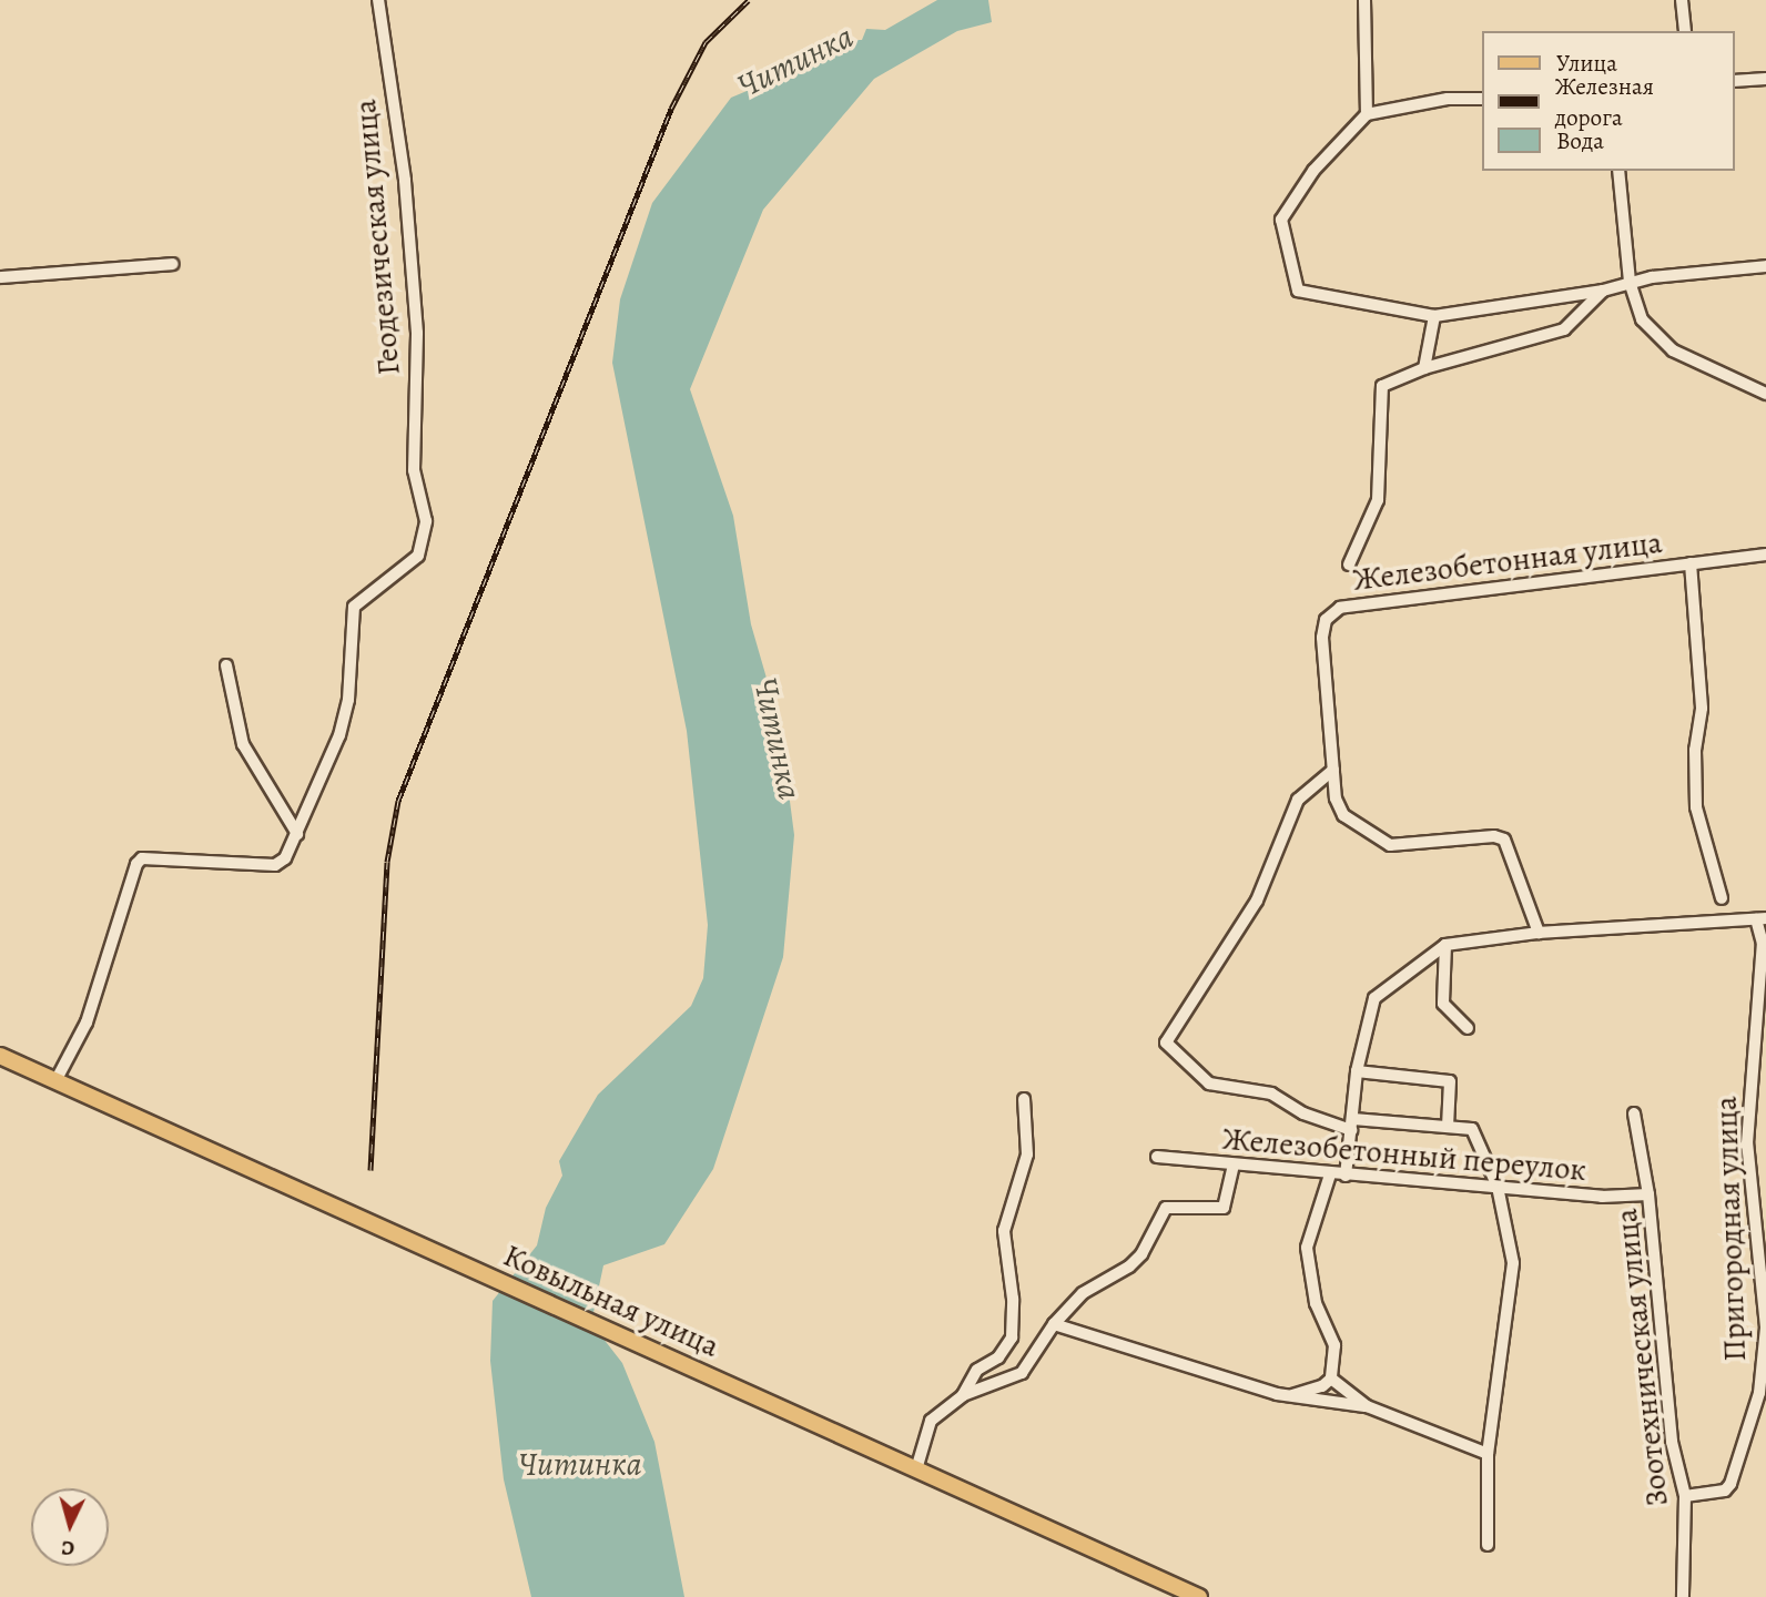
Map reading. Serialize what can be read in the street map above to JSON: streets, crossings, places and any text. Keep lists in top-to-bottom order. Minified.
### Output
{"streets":{"main road":["Ковыльная улица"],"street":["Геодезическая улица","Железобетонная улица","Железобетонный переулок","Пригородная улица","Зоотехническая улица"]},"crossings":[["Геодезическая улица","Ковыльная улица"],["Железобетонный переулок","Зоотехническая улица"],["Пригородная улица","Зоотехническая улица"]],"water":["Читинка"],"legend":["Улица","Железная дорога","Вода"],"north":"bottom"}
